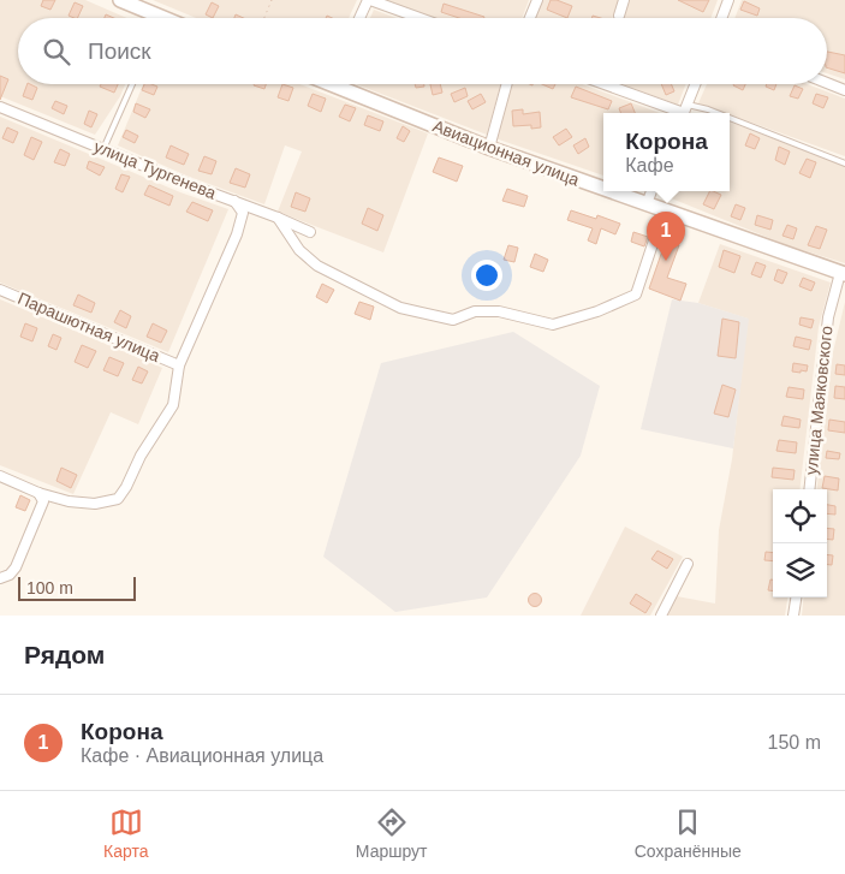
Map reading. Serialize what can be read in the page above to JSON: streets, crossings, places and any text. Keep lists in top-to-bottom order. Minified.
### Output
{"streets":{"main road":["Авиационная улица"],"street":["улица Тургенева","Парашютная улица","улица Маяковского"]},"crossings":[["Авиационная улица","улица Маяковского"],["улица Тургенева","Парашютная улица"]],"scale_bar":"100 m","page":{"search":"Поиск","popup":["Корона","Кафе"],"pins":"1","scale":"100 m","heading":"Рядом","list":[{"mark":"1","name":"Корона","note":"Кафе · Авиационная улица","value":"150 m"}],"nav":["Карта","Маршрут","Сохранённые"]}}
